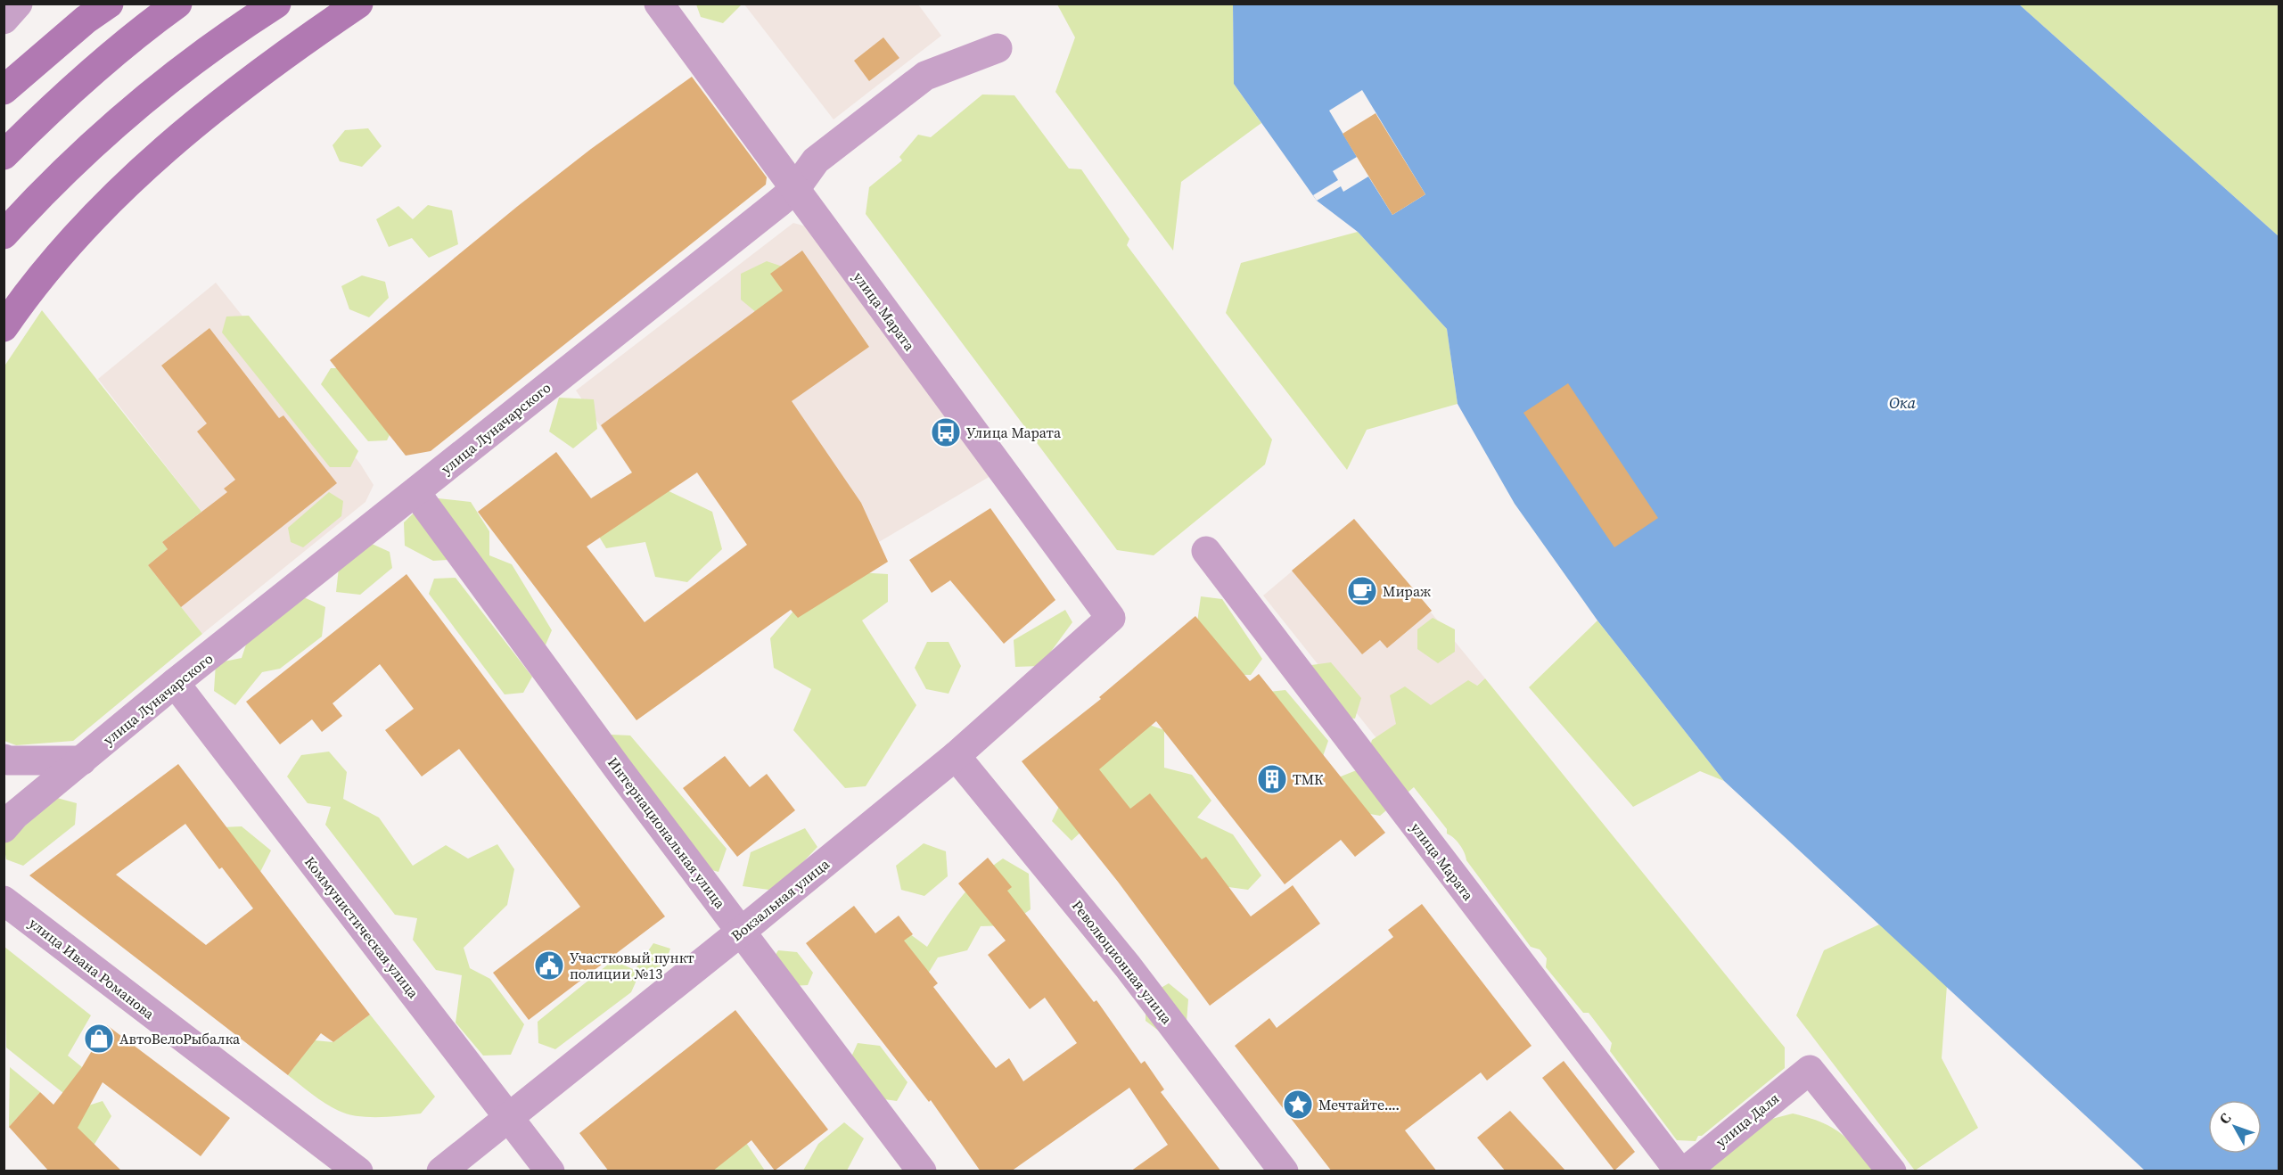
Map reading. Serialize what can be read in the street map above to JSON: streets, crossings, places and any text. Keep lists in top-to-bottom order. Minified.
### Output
{"streets":{"street":["улица Марата","улица Луначарского","Интернациональная улица","Вокзальная улица","Коммунистическая улица","Революционная улица","улица Ивана Романова","улица Даля"]},"crossings":[["улица Марата","улица Луначарского"],["улица Марата","Вокзальная улица"],["улица Луначарского","Интернациональная улица"],["улица Луначарского","Коммунистическая улица"],["Интернациональная улица","Вокзальная улица"],["Вокзальная улица","Коммунистическая улица"],["Вокзальная улица","Революционная улица"]],"water":["Ока"],"places":{"bus stop":["Улица Марата"],"cafe":["Мираж"],"building":["ТМК"],"public building":["Участковый пункт полиции №13"],"shop":["АвтоВелоРыбалка"],"place":["Мечтайте...."]},"north":"top left"}
